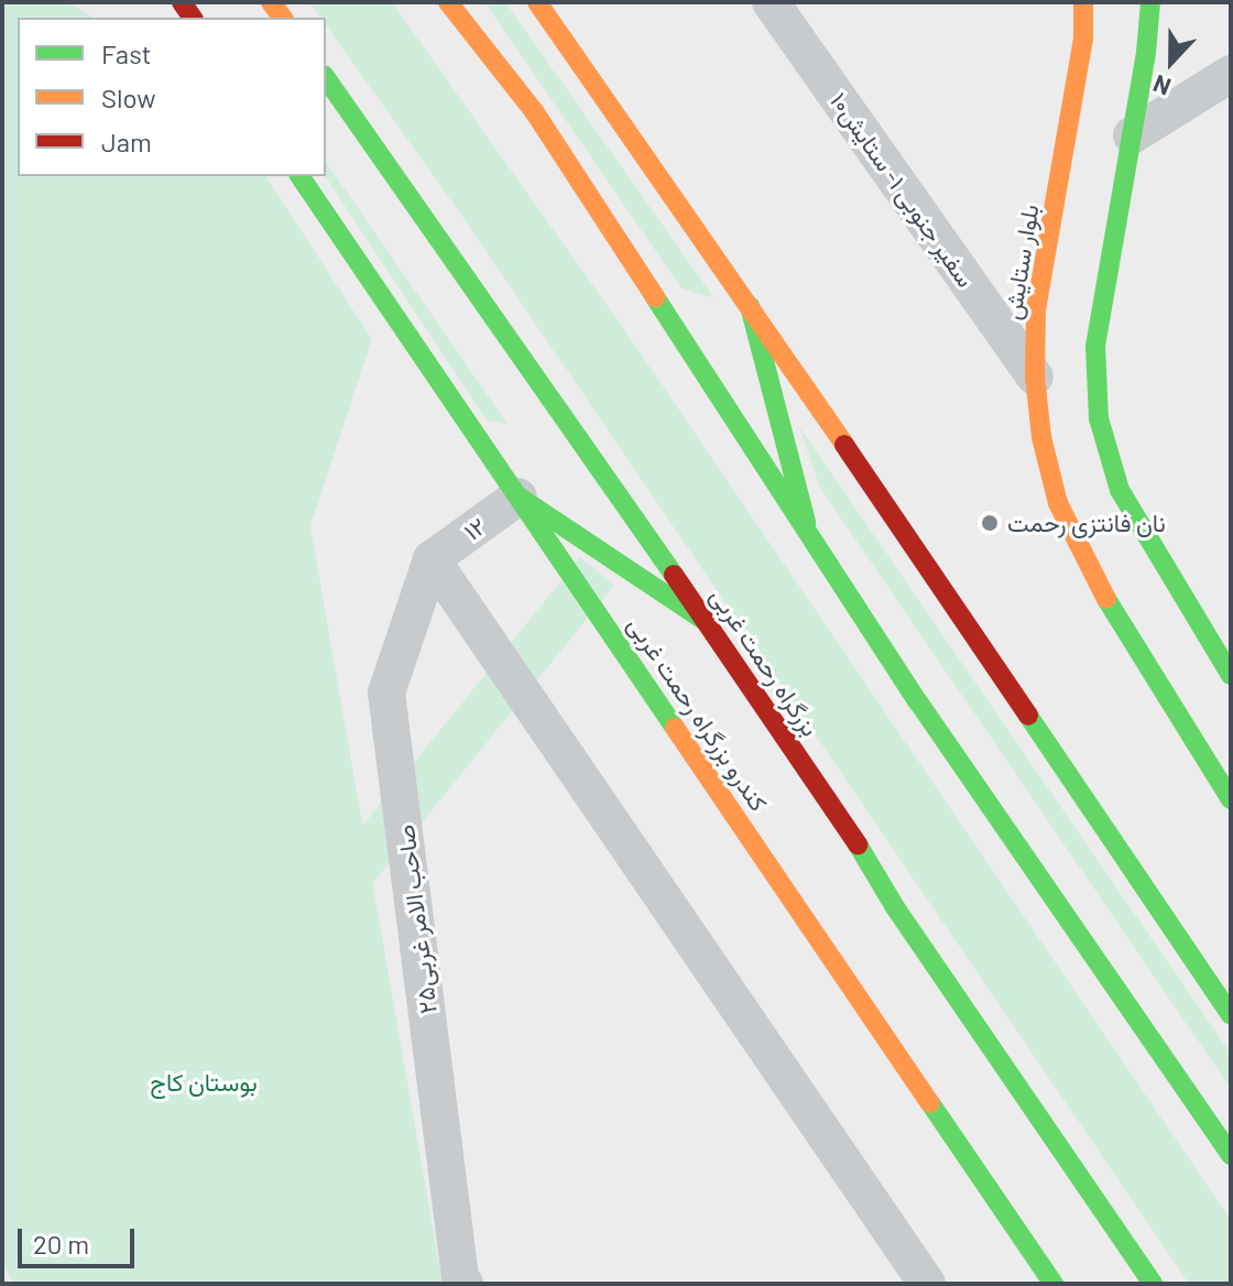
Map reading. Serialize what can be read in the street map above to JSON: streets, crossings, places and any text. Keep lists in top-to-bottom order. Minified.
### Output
{"streets":{"main road":["بلوار ستایش","بزرگراه رحمت غربی","کندرو بزرگراه رحمت غربی"],"street":["سفیر جنوبی ۱- ستایش۱۰","۱۲","صاحب الامر غربی۲۵"]},"crossings":[["سفیر جنوبی ۱- ستایش۱۰","بلوار ستایش"],["۱۲","کندرو بزرگراه رحمت غربی"],["۱۲","صاحب الامر غربی۲۵"]],"parks":["بوستان کاج"],"places":["نان فانتزی رحمت"],"legend":["Fast","Slow","Jam"],"scale_bar":"20 m","north":"bottom"}
